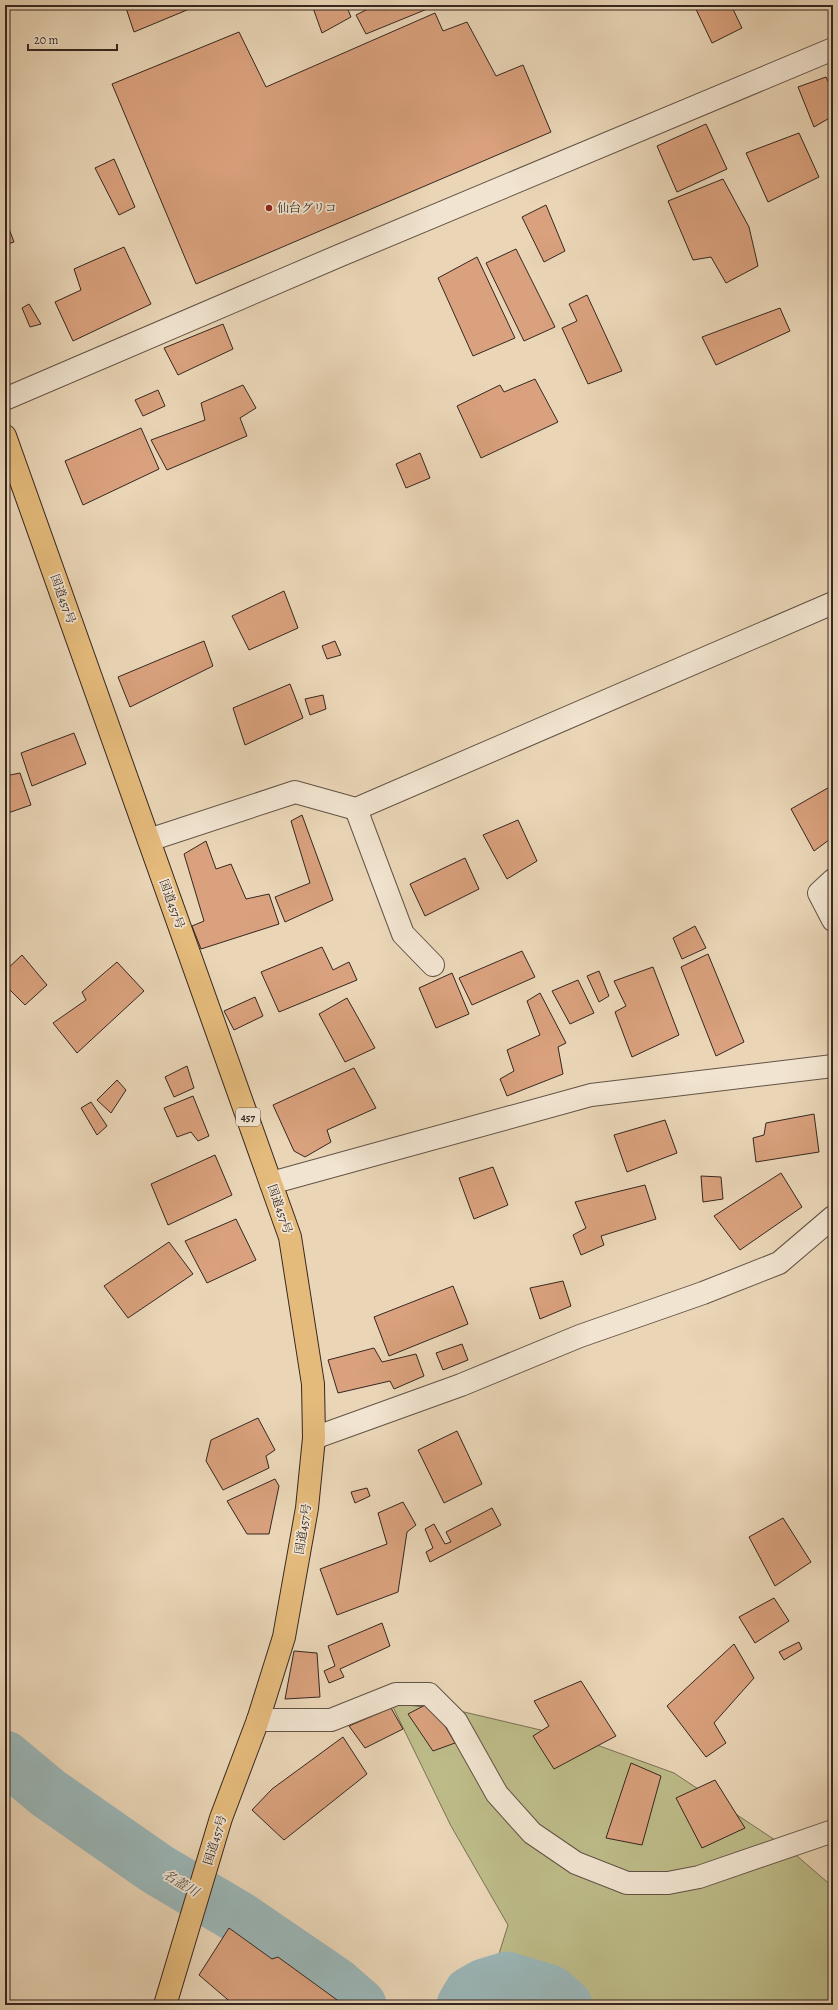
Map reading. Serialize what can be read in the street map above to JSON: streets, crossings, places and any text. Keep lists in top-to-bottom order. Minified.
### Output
{"streets":{"highway":["国道457号","457"]},"water":["名蓋川"],"places":["仙台グリコ"],"scale_bar":"20 m"}
